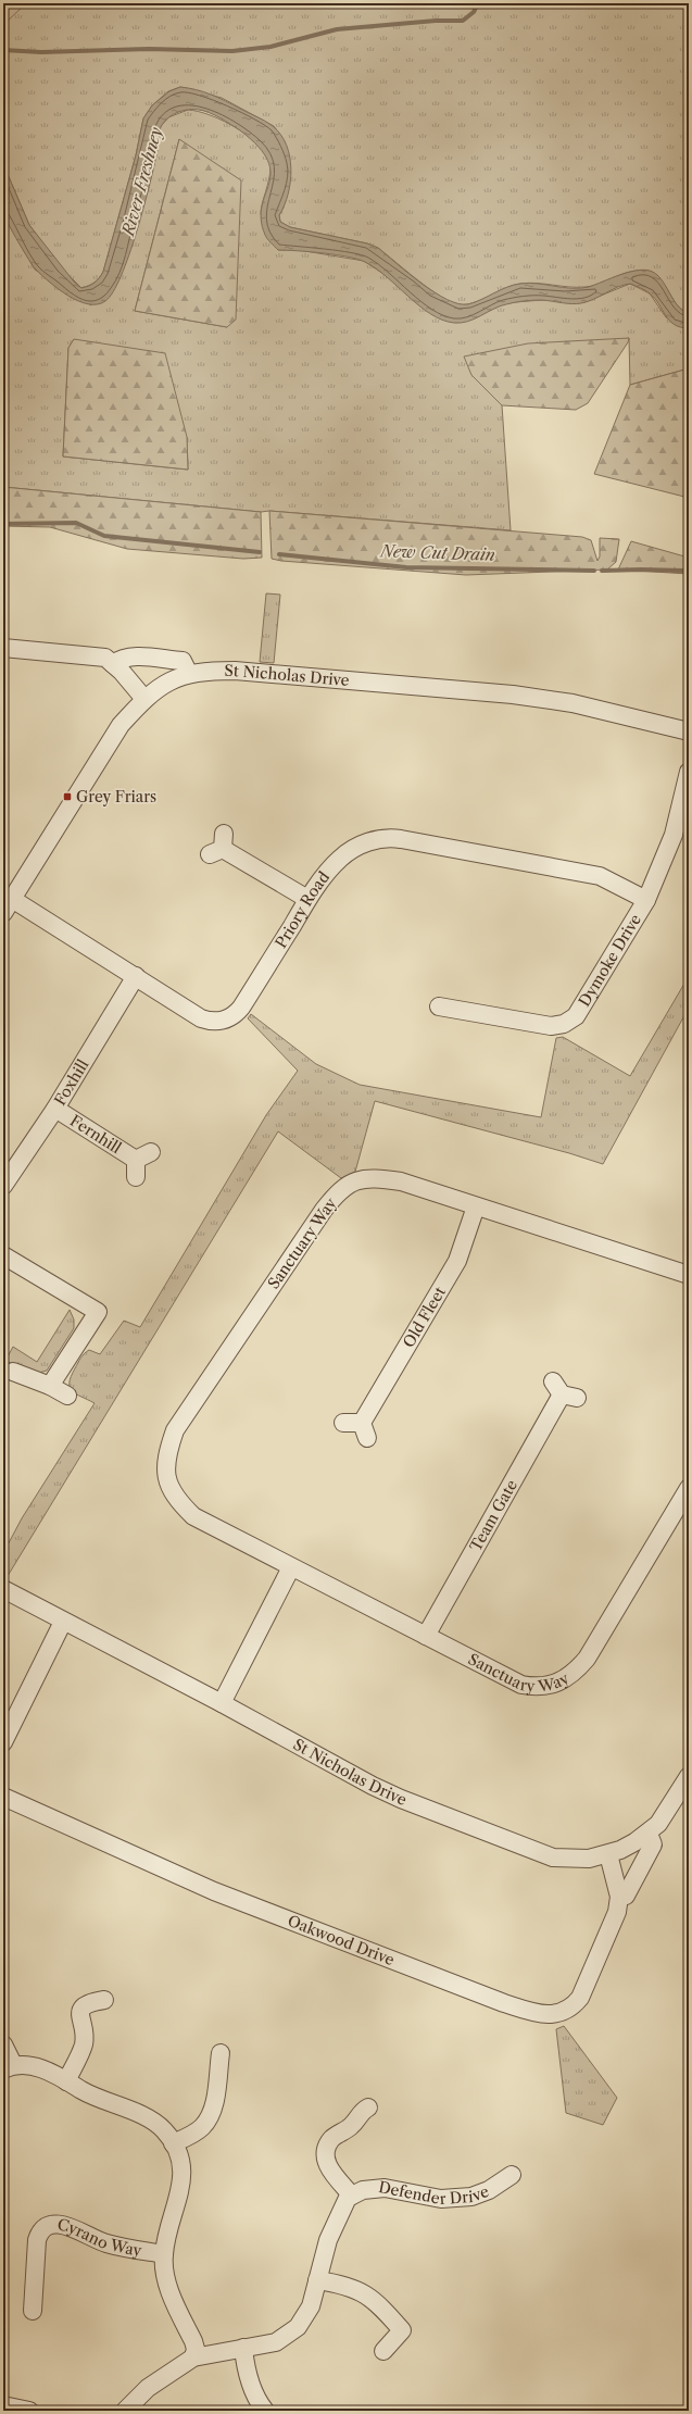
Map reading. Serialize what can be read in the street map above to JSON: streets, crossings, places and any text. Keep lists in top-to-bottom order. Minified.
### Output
{"streets":{"street":["St Nicholas Drive","Priory Road","Dymoke Drive","Foxhill","Fernhill","Sanctuary Way","Old Fleet","Team Gate","Oakwood Drive","Defender Drive","Cyrano Way"]},"crossings":[["St Nicholas Drive","Priory Road"],["St Nicholas Drive","Oakwood Drive"],["Priory Road","Dymoke Drive"],["Priory Road","Foxhill"],["Foxhill","Fernhill"],["Sanctuary Way","Old Fleet"],["Sanctuary Way","Team Gate"]],"water":["River Freshney","New Cut Drain"],"places":{"transit":["Grey Friars"]}}
